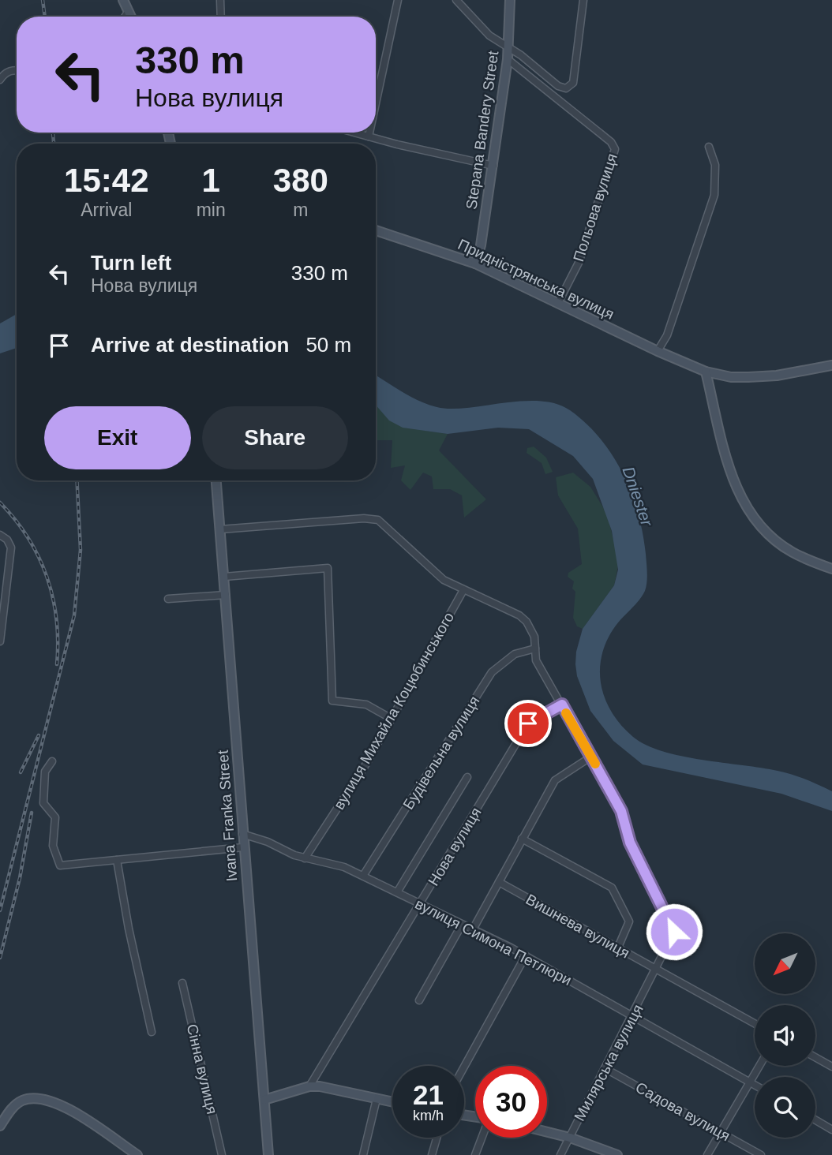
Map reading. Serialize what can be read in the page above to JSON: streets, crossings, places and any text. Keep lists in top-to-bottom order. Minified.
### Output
{"streets":{"main road":["Stepana Bandery Street","Придністрянська вулиця","Ivana Franka Street"],"street":["Польова вулиця","вулиця Михайла Коцюбинського","Будівельна вулиця","Нова вулиця","Вишнева вулиця","вулиця Симона Петлюри","Милярська вулиця","Сінна вулиця","Садова вулиця"]},"crossings":[["Stepana Bandery Street","Польова вулиця"],["Stepana Bandery Street","Придністрянська вулиця"],["Польова вулиця","Придністрянська вулиця"],["вулиця Михайла Коцюбинського","вулиця Симона Петлюри"],["вулиця Михайла Коцюбинського","Милярська вулиця"],["Будівельна вулиця","вулиця Симона Петлюри"],["Будівельна вулиця","Милярська вулиця"],["Ivana Franka Street","вулиця Симона Петлюри"],["Нова вулиця","вулиця Симона Петлюри"],["Нова вулиця","Милярська вулиця"],["Вишнева вулиця","Милярська вулиця"],["вулиця Симона Петлюри","Милярська вулиця"],["Милярська вулиця","Садова вулиця"]],"water":["Dniester"],"north":"bottom left","page":{"turn":["330 m","Нова вулиця"],"eta":["15:42","Arrival","1","min","380","m"],"list":[{"name":"Turn left","note":"Нова вулиця","value":"330 m"},{"name":"Arrive at destination","value":"50 m"}],"buttons":["Exit","Share"],"speed":"21 km/h","limit":"30"}}
